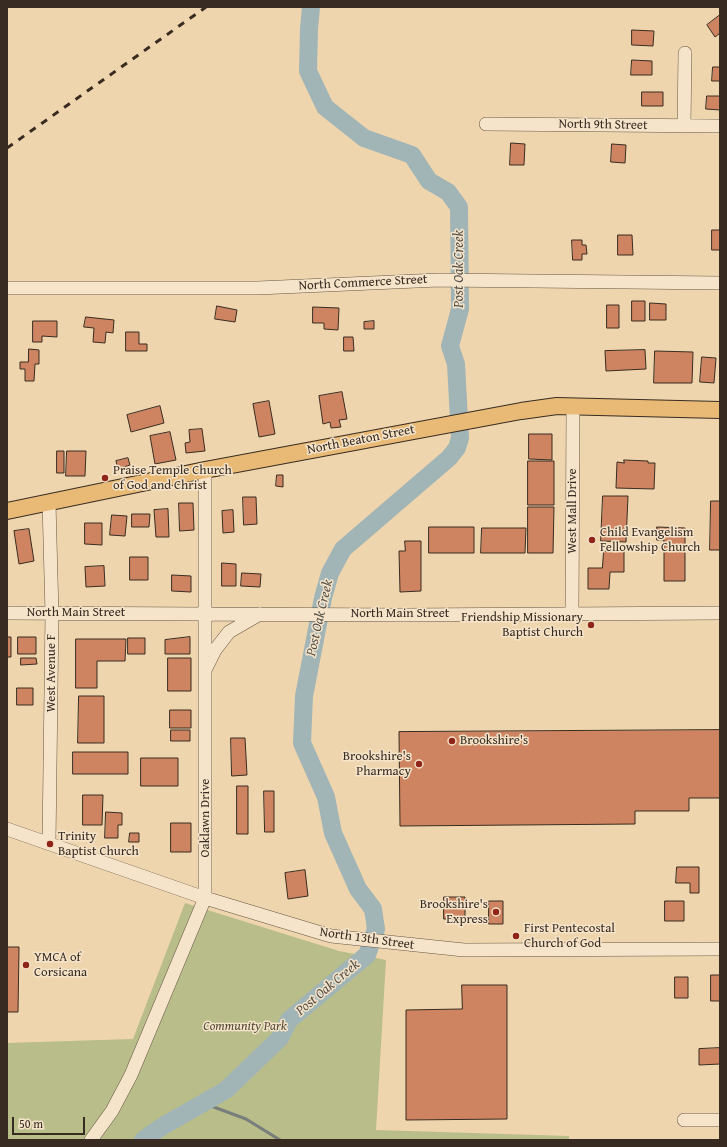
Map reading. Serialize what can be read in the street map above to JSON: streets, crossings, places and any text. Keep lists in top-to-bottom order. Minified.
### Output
{"streets":{"main road":["North Beaton Street"],"street":["North 9th Street","North Commerce Street","West Mall Drive","North Main Street","West Avenue F","Oaklawn Drive","North 13th Street"]},"crossings":[["North Beaton Street","West Mall Drive"],["North Beaton Street","West Avenue F"],["North Beaton Street","Oaklawn Drive"],["West Mall Drive","North Main Street"],["North Main Street","West Avenue F"],["North Main Street","Oaklawn Drive"],["West Avenue F","North 13th Street"],["Oaklawn Drive","North 13th Street"]],"water":["Post Oak Creek"],"parks":["Community Park"],"places":["Praise Temple Church of God and Christ","Child Evangelism Fellowship Church","Friendship Missionary Baptist Church","Brookshire's","Brookshire's Pharmacy","Trinity Baptist Church","Brookshire's Express","First Pentecostal Church of God","YMCA of Corsicana"],"scale_bar":"50 m"}
